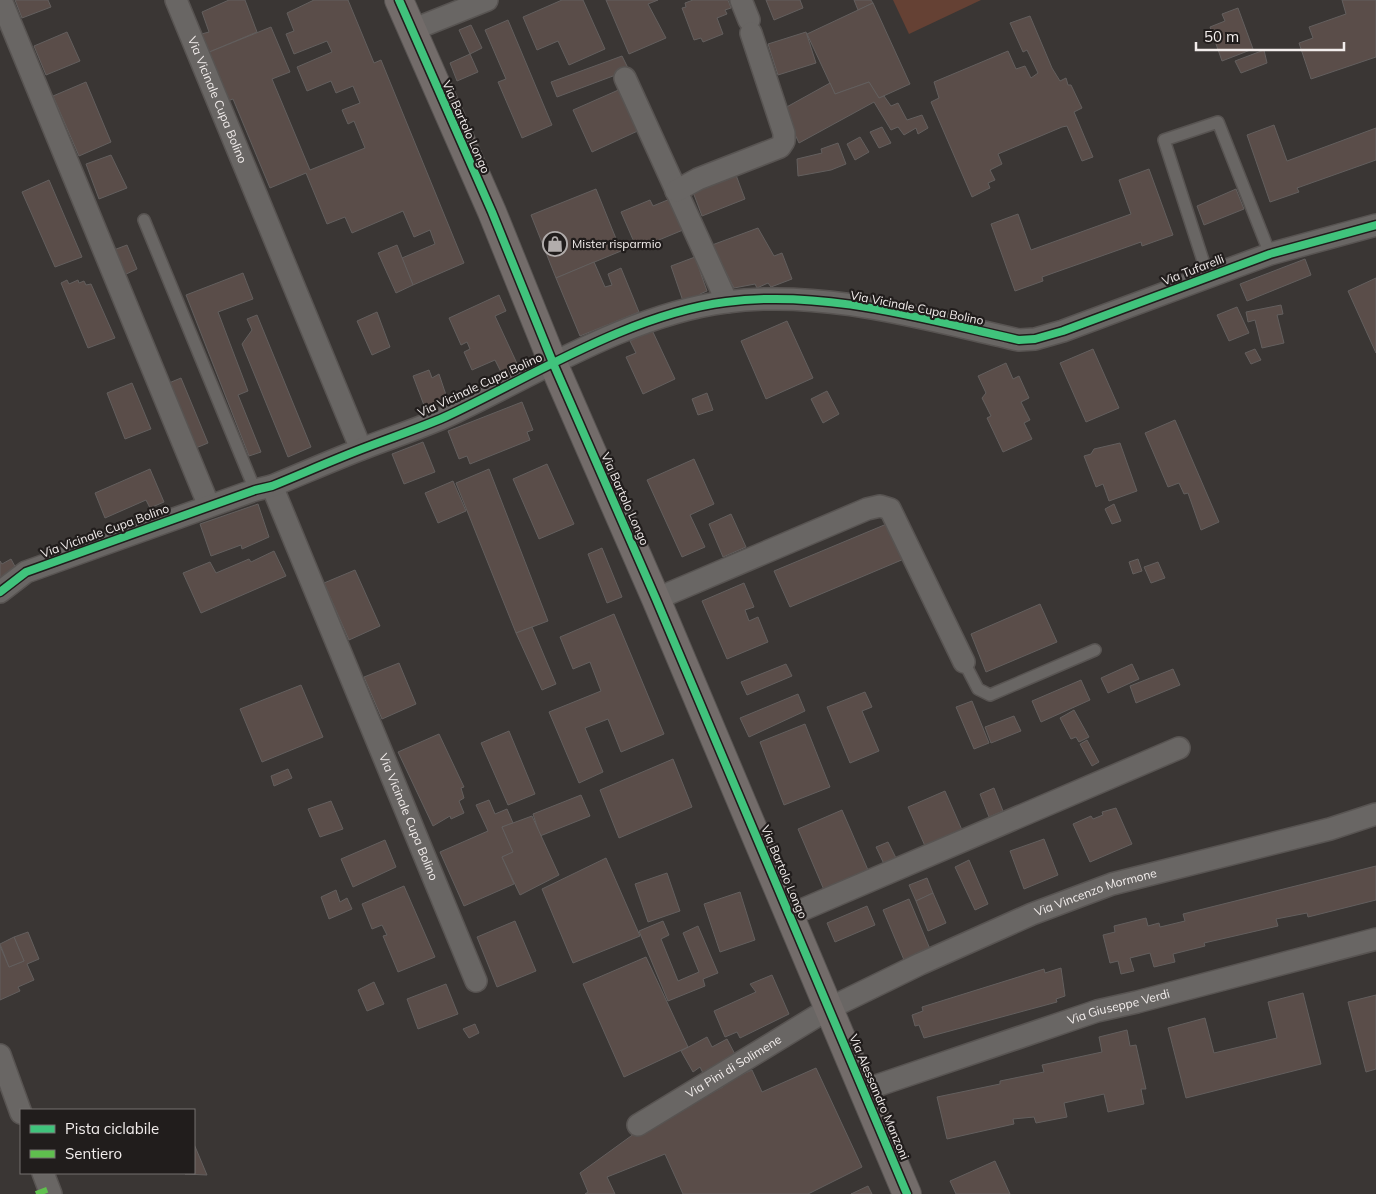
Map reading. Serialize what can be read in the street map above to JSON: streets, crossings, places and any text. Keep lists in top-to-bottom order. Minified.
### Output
{"streets":{"street":["Via Vicinale Cupa Bolino","Via Bartolo Longo","Via Tufarelli","Via Vincenzo Mormone","Via Giuseppe Verdi","Via Pini di Solimene","Via Alessandro Manzoni"]},"crossings":[["Via Vicinale Cupa Bolino","Via Bartolo Longo"],["Via Vicinale Cupa Bolino","Via Tufarelli"],["Via Bartolo Longo","Via Vincenzo Mormone"],["Via Bartolo Longo","Via Pini di Solimene"],["Via Bartolo Longo","Via Alessandro Manzoni"],["Via Vincenzo Mormone","Via Pini di Solimene"],["Via Vincenzo Mormone","Via Alessandro Manzoni"],["Via Giuseppe Verdi","Via Alessandro Manzoni"],["Via Pini di Solimene","Via Alessandro Manzoni"]],"places":{"shop":["Mister risparmio"]},"legend":["Pista ciclabile","Sentiero"],"scale_bar":"50 m"}
